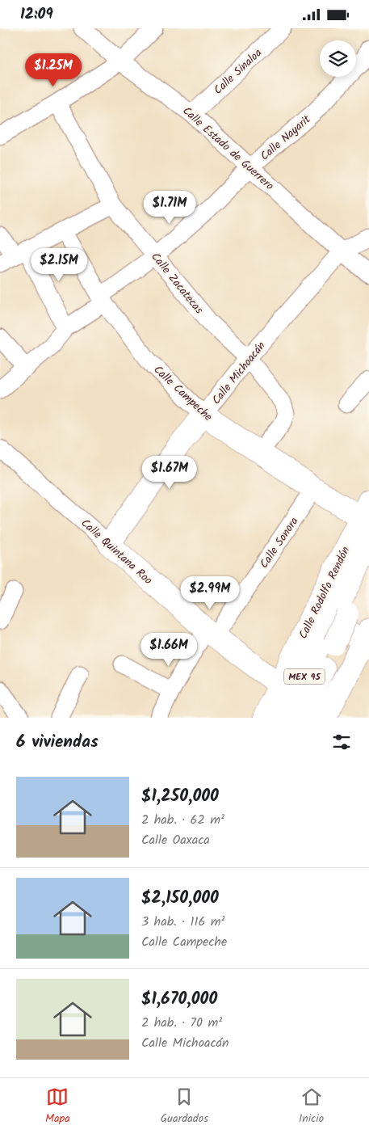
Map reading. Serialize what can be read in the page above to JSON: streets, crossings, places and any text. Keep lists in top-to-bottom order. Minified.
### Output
{"streets":{"street":["Calle Sinaloa","Calle Nayarit","Calle Estado de Guerrero","Calle Zacatecas","Calle Michoacán","Calle Campeche","Calle Sonora","Calle Quintana Roo","Calle Rodolfo Rendón","MEX 95"]},"crossings":[["Calle Sinaloa","Calle Estado de Guerrero"],["Calle Nayarit","Calle Estado de Guerrero"],["Calle Nayarit","Calle Zacatecas"],["Calle Nayarit","Calle Campeche"],["Calle Estado de Guerrero","Calle Michoacán"],["Calle Zacatecas","Calle Michoacán"],["Calle Zacatecas","Calle Campeche"],["Calle Michoacán","Calle Campeche"],["Calle Michoacán","Calle Quintana Roo"],["Calle Campeche","Calle Sonora"],["Calle Campeche","Calle Rodolfo Rendón"],["Calle Sonora","Calle Quintana Roo"],["Calle Quintana Roo","Calle Rodolfo Rendón"],["Calle Quintana Roo","MEX 95"],["Calle Rodolfo Rendón","MEX 95"]],"page":{"status":"12:09","price":["$1.25M","$1.71M","$2.15M","$1.67M","$2.99M","$1.66M"],"heading":"6 viviendas","list":[{"name":"$1,250,000","note":"2 hab. · 62 m² · Calle Oaxaca"},{"name":"$2,150,000","note":"3 hab. · 116 m² · Calle Campeche"},{"name":"$1,670,000","note":"2 hab. · 70 m² · Calle Michoacán"}],"tabs":["Mapa","Guardados","Inicio"]}}
